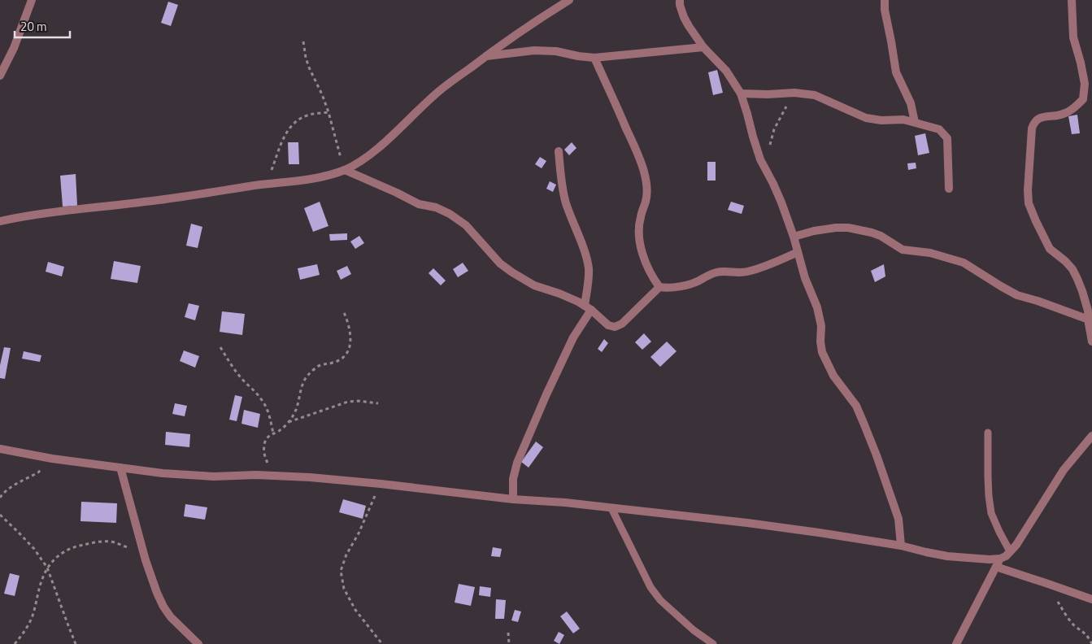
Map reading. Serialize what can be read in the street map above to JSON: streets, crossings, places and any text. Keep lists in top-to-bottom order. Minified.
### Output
{"scale_bar":"20 m"}
